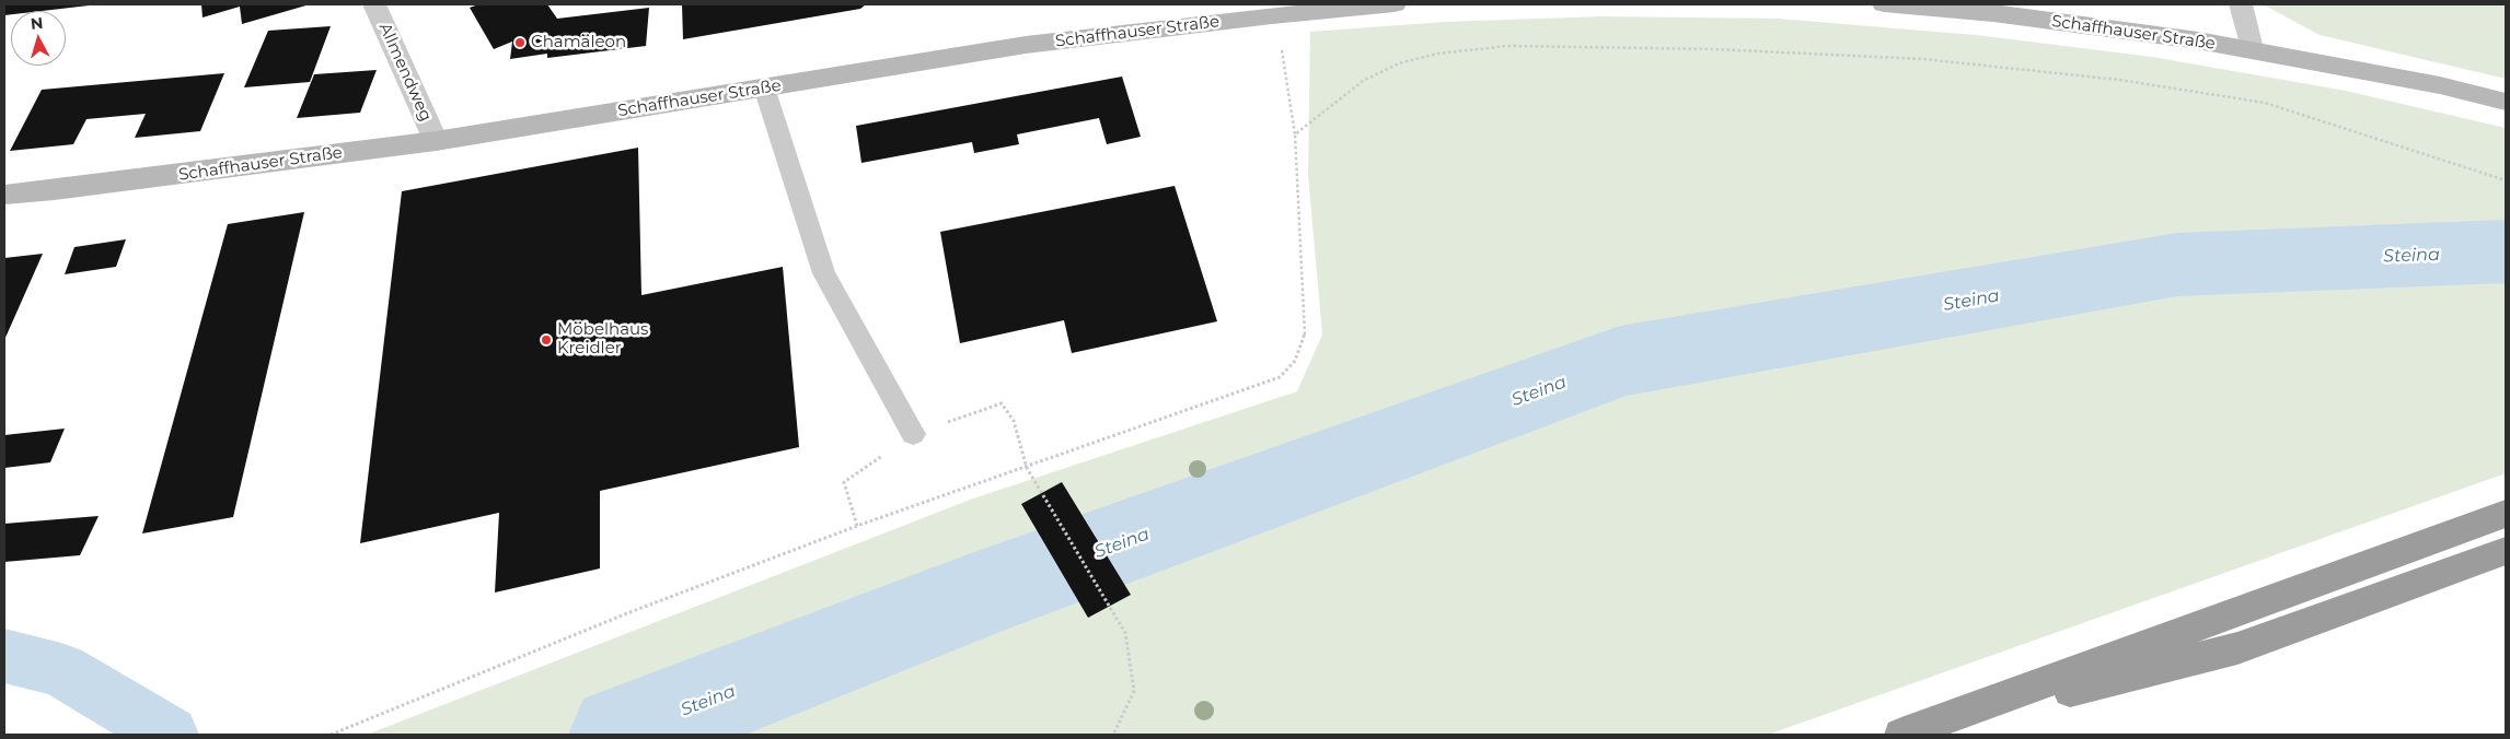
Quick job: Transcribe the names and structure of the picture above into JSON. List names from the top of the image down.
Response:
{
  "streets": {
    "main road": ["Schaffhauser Straße"],
    "street": ["Allmendweg"]
  },
  "crossings": [
    ["Schaffhauser Straße", "Allmendweg"]
  ],
  "water": ["Steina"],
  "places": ["Chamäleon", "Möbelhaus Kreidler"],
  "north": "top"
}
